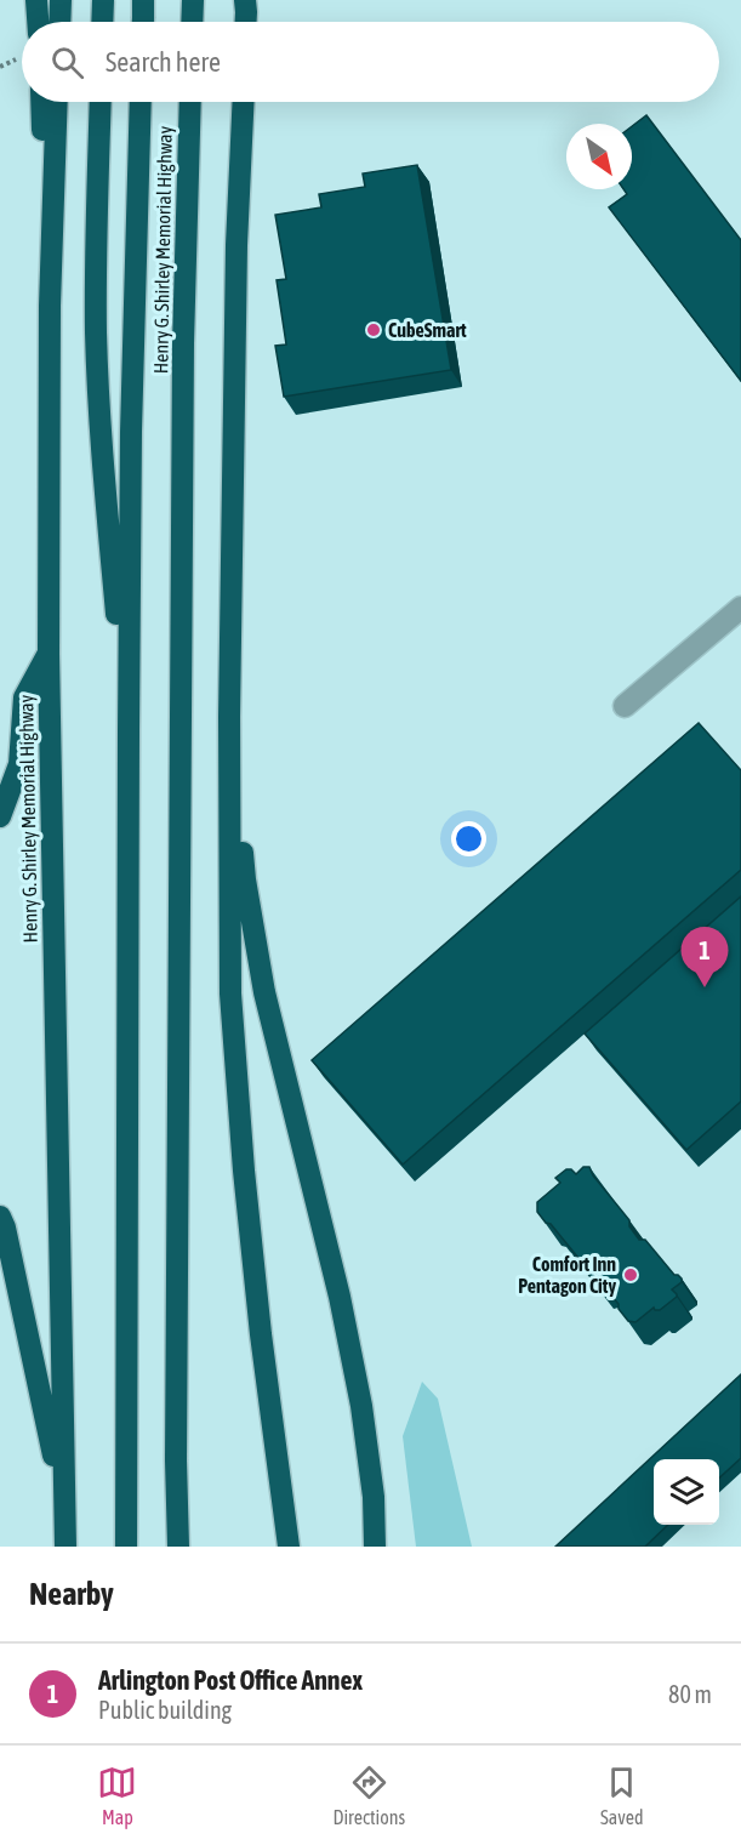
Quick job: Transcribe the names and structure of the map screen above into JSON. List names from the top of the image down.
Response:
{
  "streets": {
    "highway": ["Henry G. Shirley Memorial Highway"]
  },
  "places": ["CubeSmart", "Comfort Inn Pentagon City"],
  "north": "bottom right",
  "page": {
    "search": "Search here",
    "pins": "1",
    "heading": "Nearby",
    "list": [
      {
        "mark": "1",
        "name": "Arlington Post Office Annex",
        "note": "Public building",
        "value": "80 m"
      }
    ],
    "nav": ["Map", "Directions", "Saved"]
  }
}
